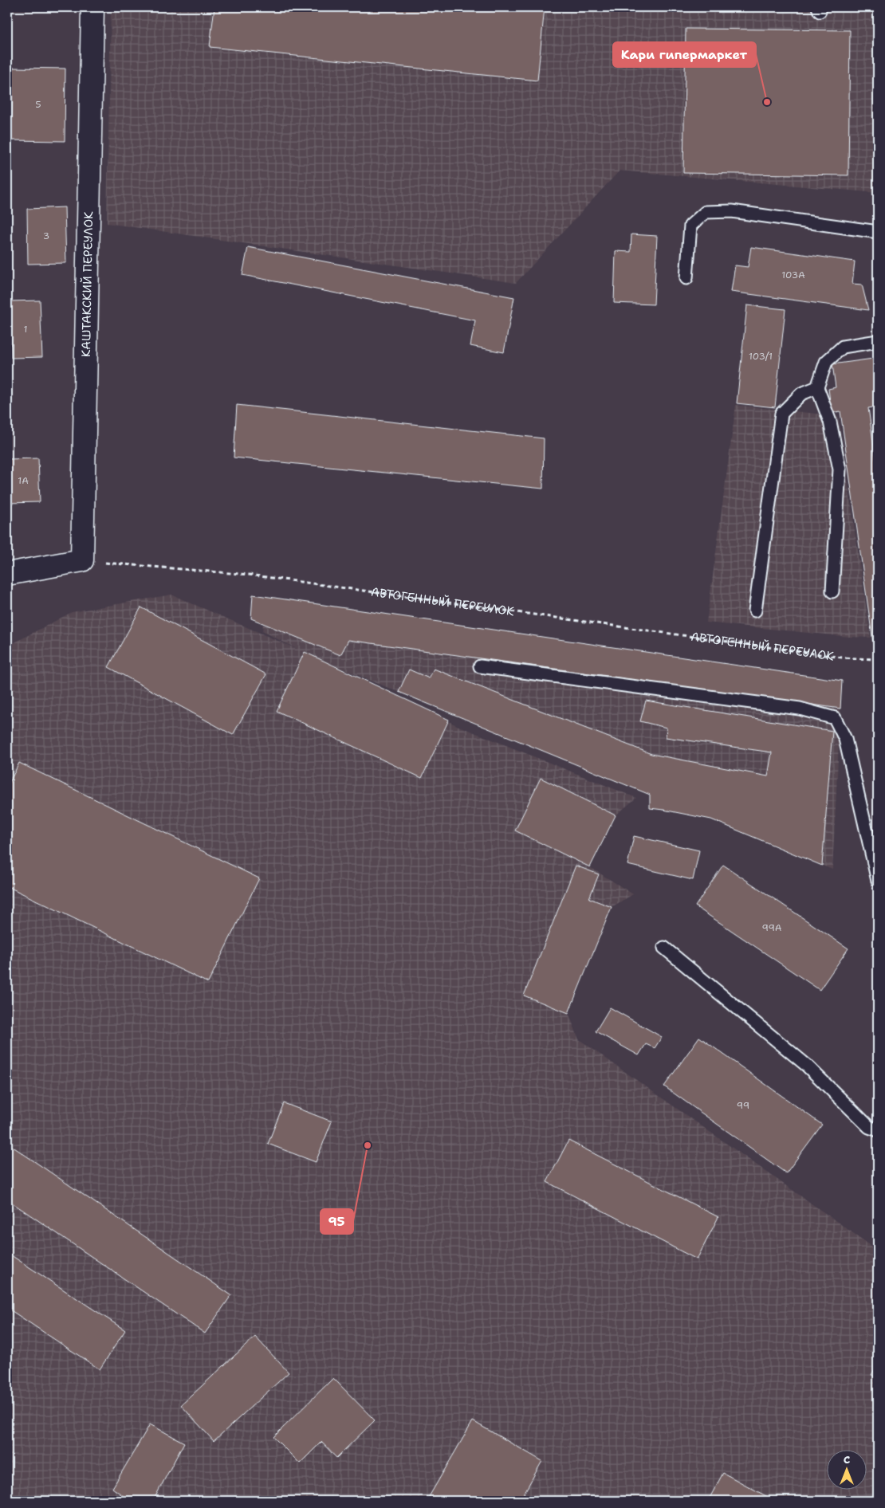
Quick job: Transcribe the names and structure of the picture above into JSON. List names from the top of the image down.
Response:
{
  "streets": {
    "street": ["КАШТАКСКИЙ ПЕРЕУЛОК"],
    "path": ["АВТОГЕННЫЙ ПЕРЕУЛОК"]
  },
  "crossings": [
    ["КАШТАКСКИЙ ПЕРЕУЛОК", "АВТОГЕННЫЙ ПЕРЕУЛОК"]
  ],
  "places": ["Кари гипермаркет", "95"],
  "house_numbers": [
    "5",
    "3",
    "103А",
    "1",
    "103/1",
    "1А",
    "99А",
    "99"
  ],
  "north": "top"
}
